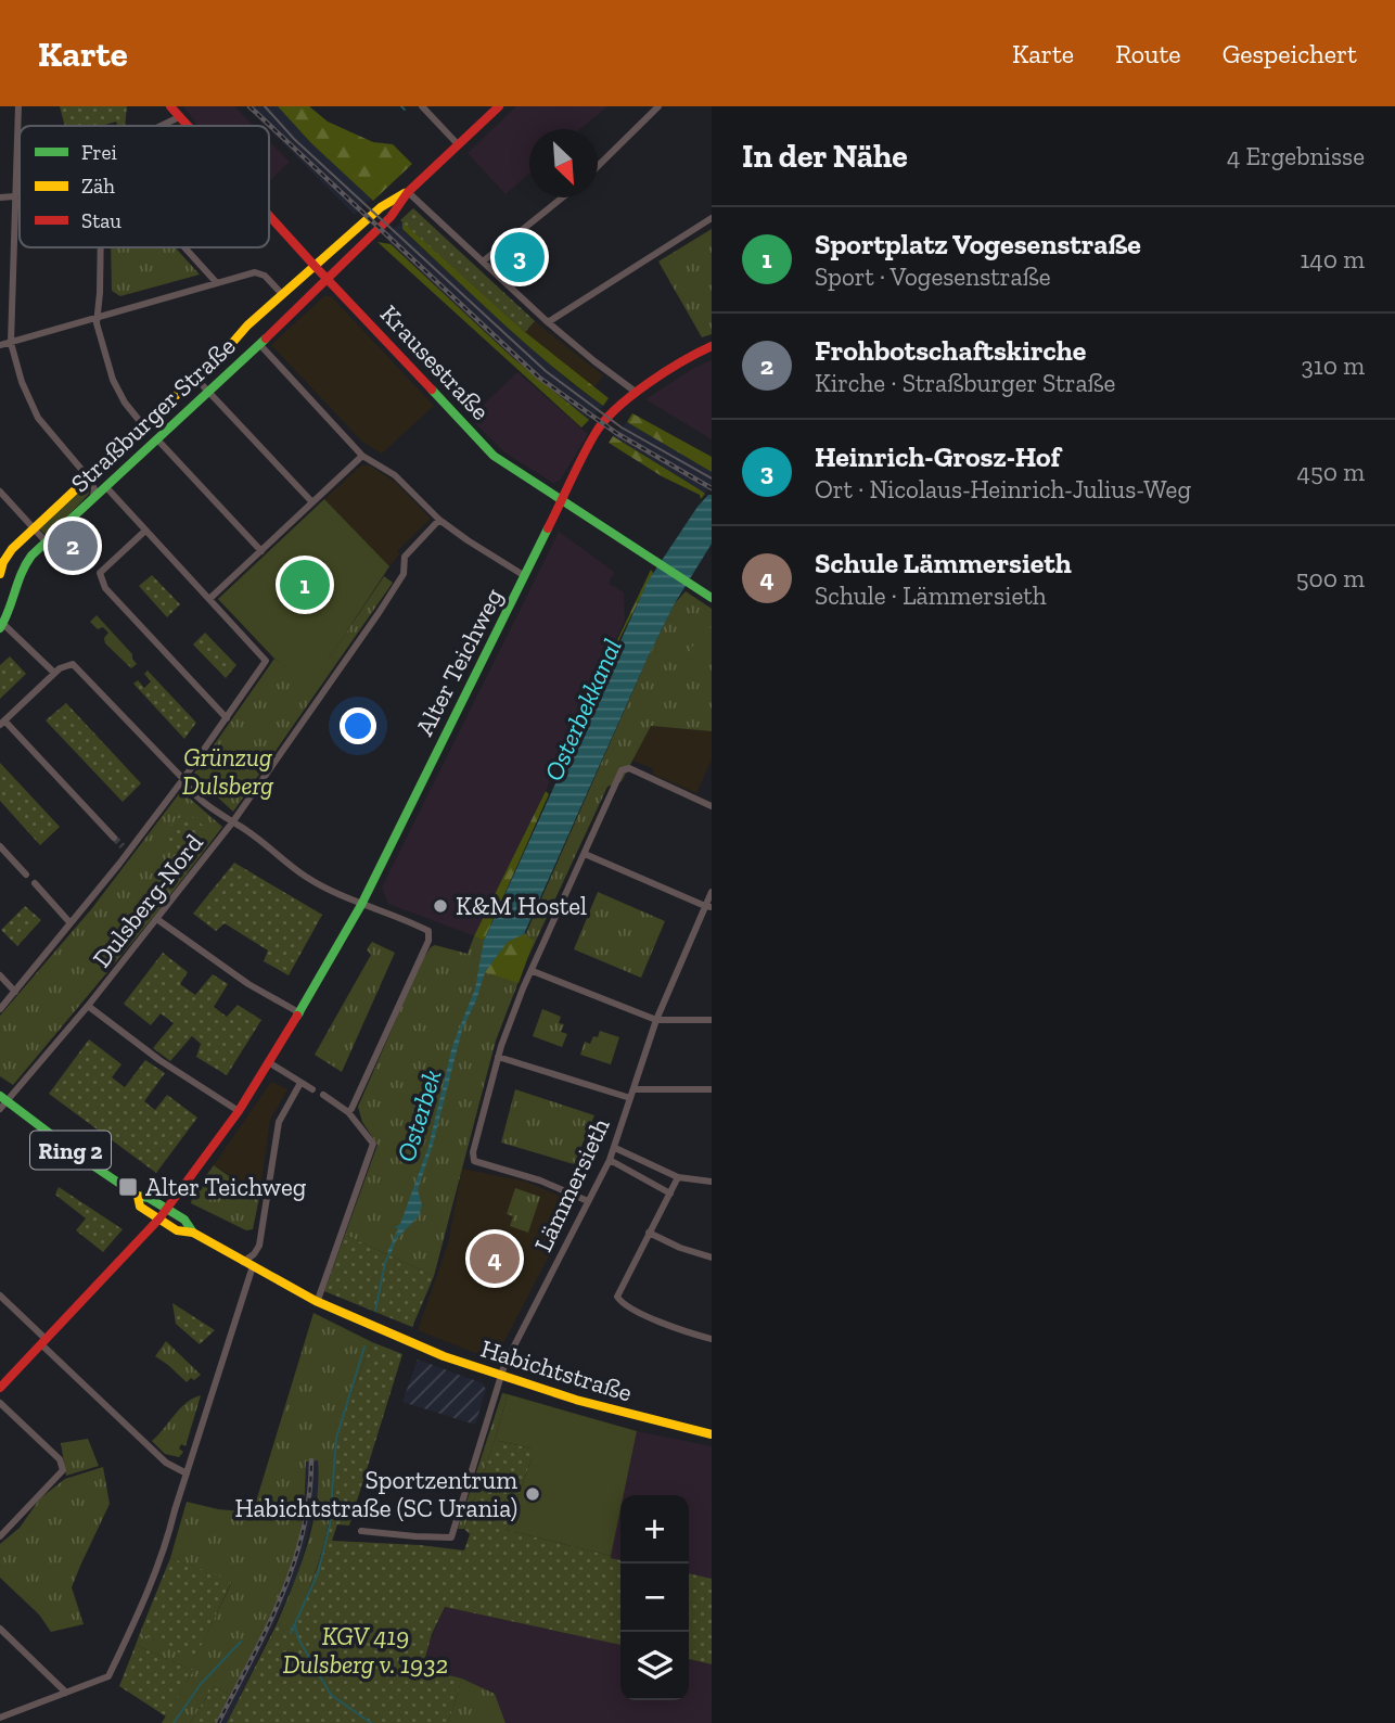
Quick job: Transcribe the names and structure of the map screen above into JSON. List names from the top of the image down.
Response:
{
  "streets": {
    "main road": [
      "Krausestraße",
      "Straßburger Straße",
      "Alter Teichweg",
      "Ring 2",
      "Habichtstraße"
    ],
    "street": ["Dulsberg-Nord", "Lämmersieth"]
  },
  "crossings": [
    ["Krausestraße", "Straßburger Straße"],
    ["Krausestraße", "Alter Teichweg"],
    ["Alter Teichweg", "Ring 2"],
    ["Dulsberg-Nord", "Ring 2"],
    ["Ring 2", "Habichtstraße"],
    ["Lämmersieth", "Habichtstraße"]
  ],
  "water": ["Osterbekkanal", "Osterbek"],
  "parks": ["Grünzug Dulsberg", "KGV 419 Dulsberg v. 1932"],
  "places": {
    "other": ["K&M Hostel", "Sportzentrum Habichtstraße (SC Urania)"],
    "transit": ["Alter Teichweg"]
  },
  "legend": ["Frei", "Zäh", "Stau"],
  "north": "bottom right",
  "page": {
    "header": "Karte",
    "nav": ["Karte", "Route", "Gespeichert"],
    "heading": ["In der Nähe", "4 Ergebnisse"],
    "list": [
      {
        "mark": "1",
        "name": "Sportplatz Vogesenstraße",
        "note": "Sport · Vogesenstraße",
        "value": "140 m"
      },
      {
        "mark": "2",
        "name": "Frohbotschaftskirche",
        "note": "Kirche · Straßburger Straße",
        "value": "310 m"
      },
      {
        "mark": "3",
        "name": "Heinrich-Grosz-Hof",
        "note": "Ort · Nicolaus-Heinrich-Julius-Weg",
        "value": "450 m"
      },
      {
        "mark": "4",
        "name": "Schule Lämmersieth",
        "note": "Schule · Lämmersieth",
        "value": "500 m"
      }
    ],
    "pins": [
      "3",
      "2",
      "1",
      "4"
    ],
    "map_buttons": ["+", "−"]
  }
}
